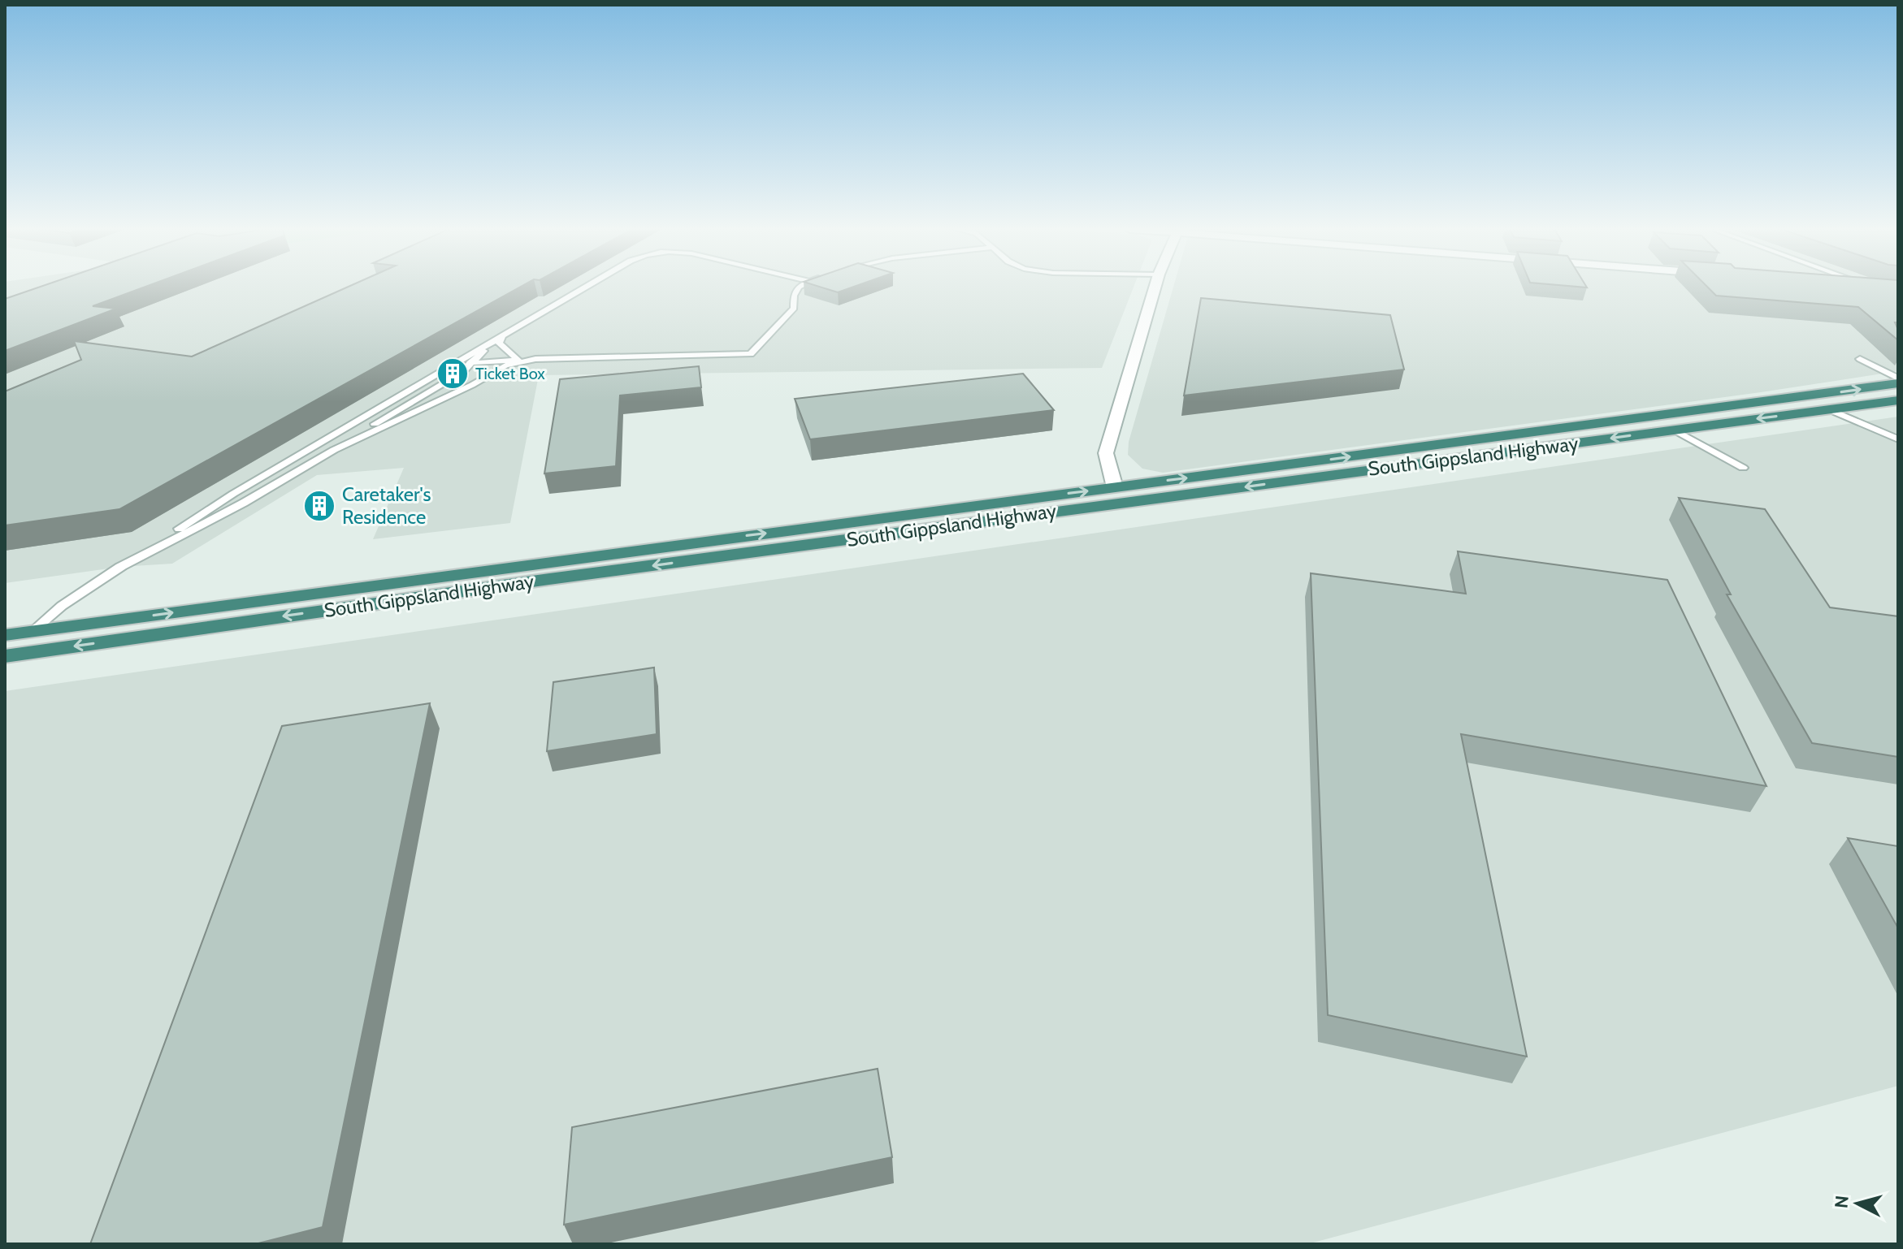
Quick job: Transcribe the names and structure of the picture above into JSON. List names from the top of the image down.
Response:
{
  "streets": {
    "highway": ["South Gippsland Highway"]
  },
  "places": {
    "building": ["Ticket Box", "Caretaker's Residence"]
  },
  "north": "left"
}
